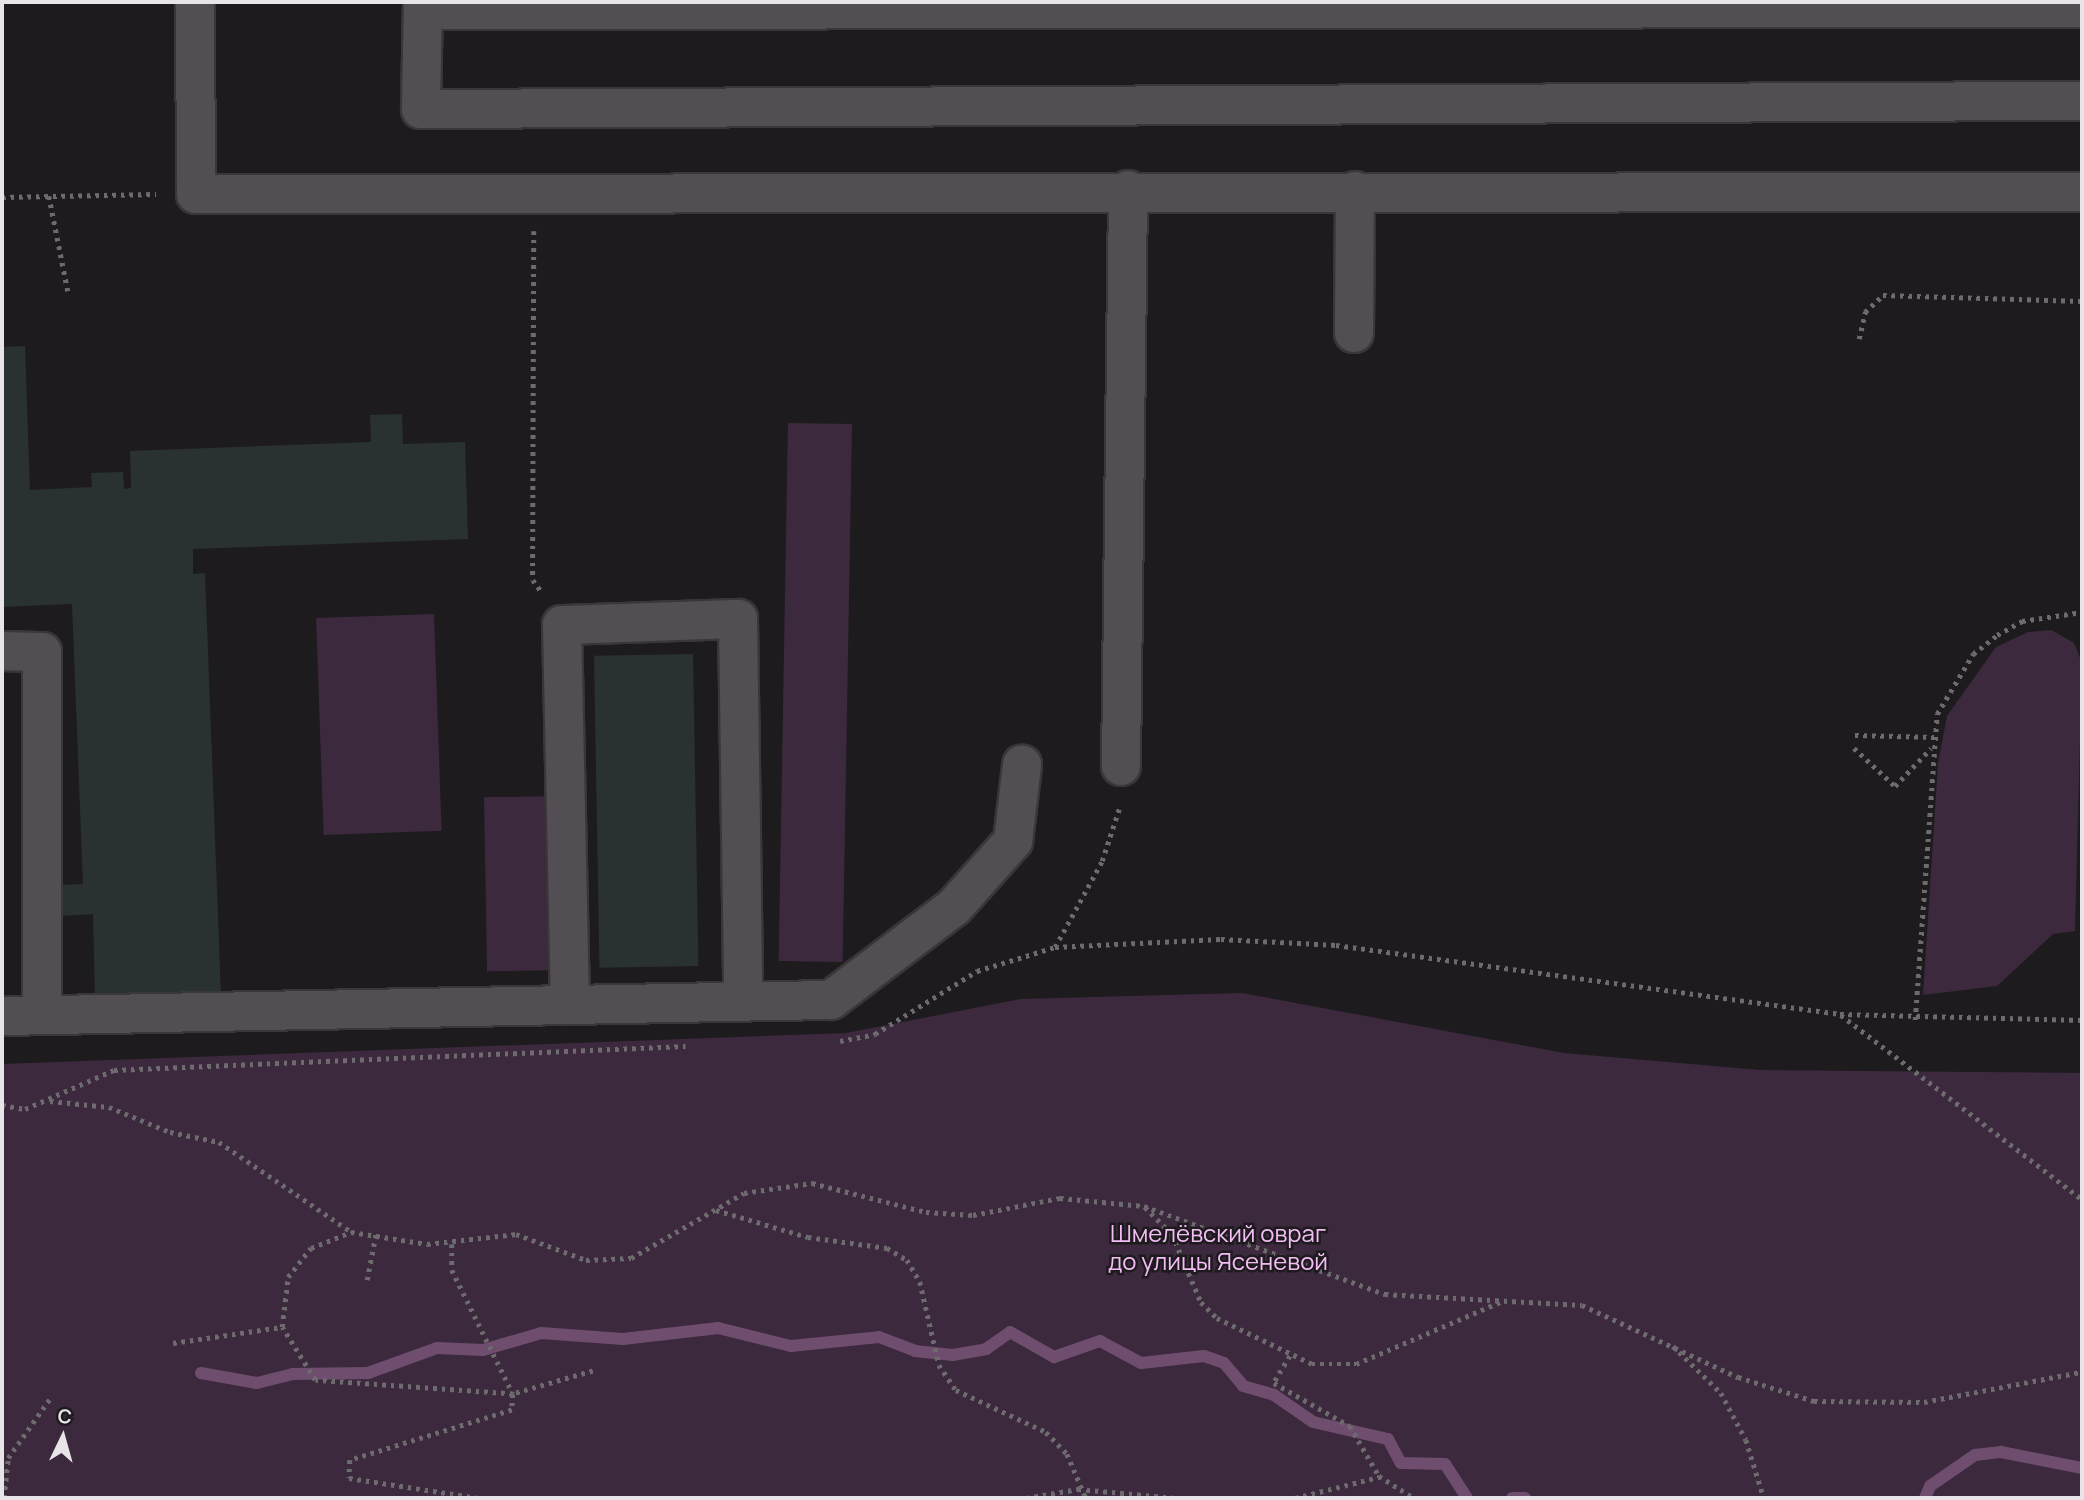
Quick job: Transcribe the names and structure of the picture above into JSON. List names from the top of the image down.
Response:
{
  "parks": ["Шмелёвский овраг до улицы Ясеневой"],
  "north": "top"
}
